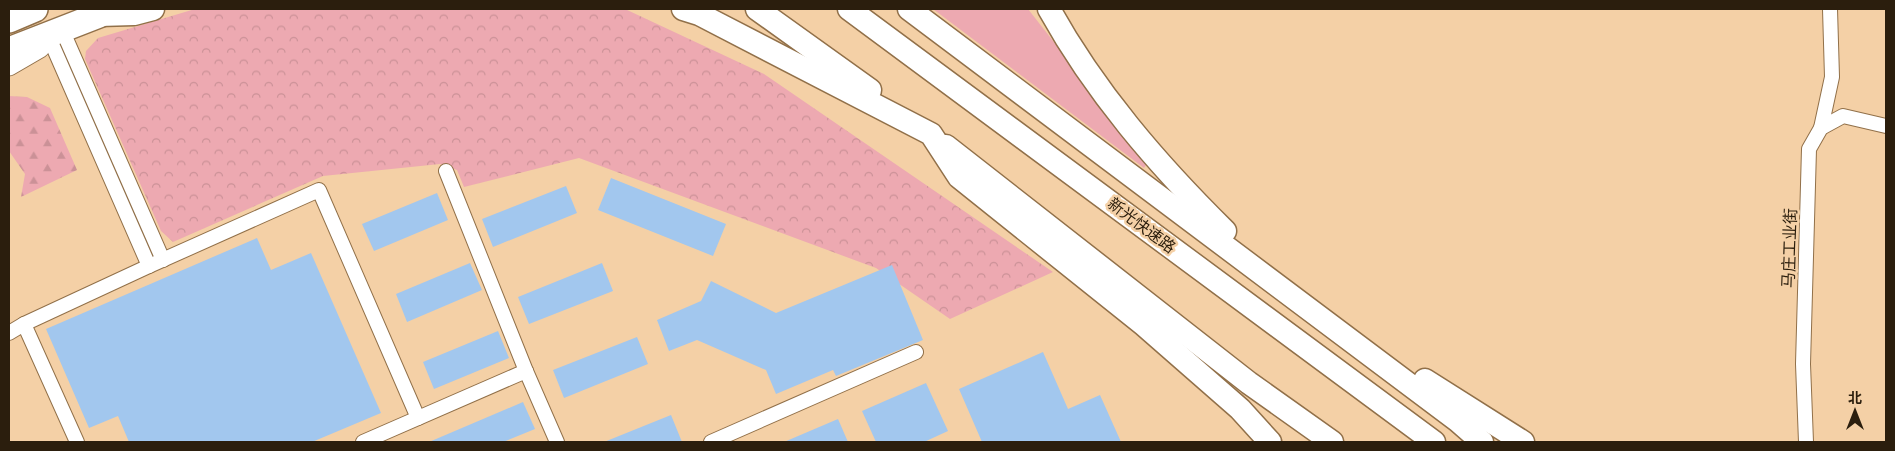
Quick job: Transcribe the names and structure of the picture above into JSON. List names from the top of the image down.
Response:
{
  "streets": {
    "highway": ["新光快速路"],
    "street": ["马庄工业街"]
  },
  "north": "top"
}
